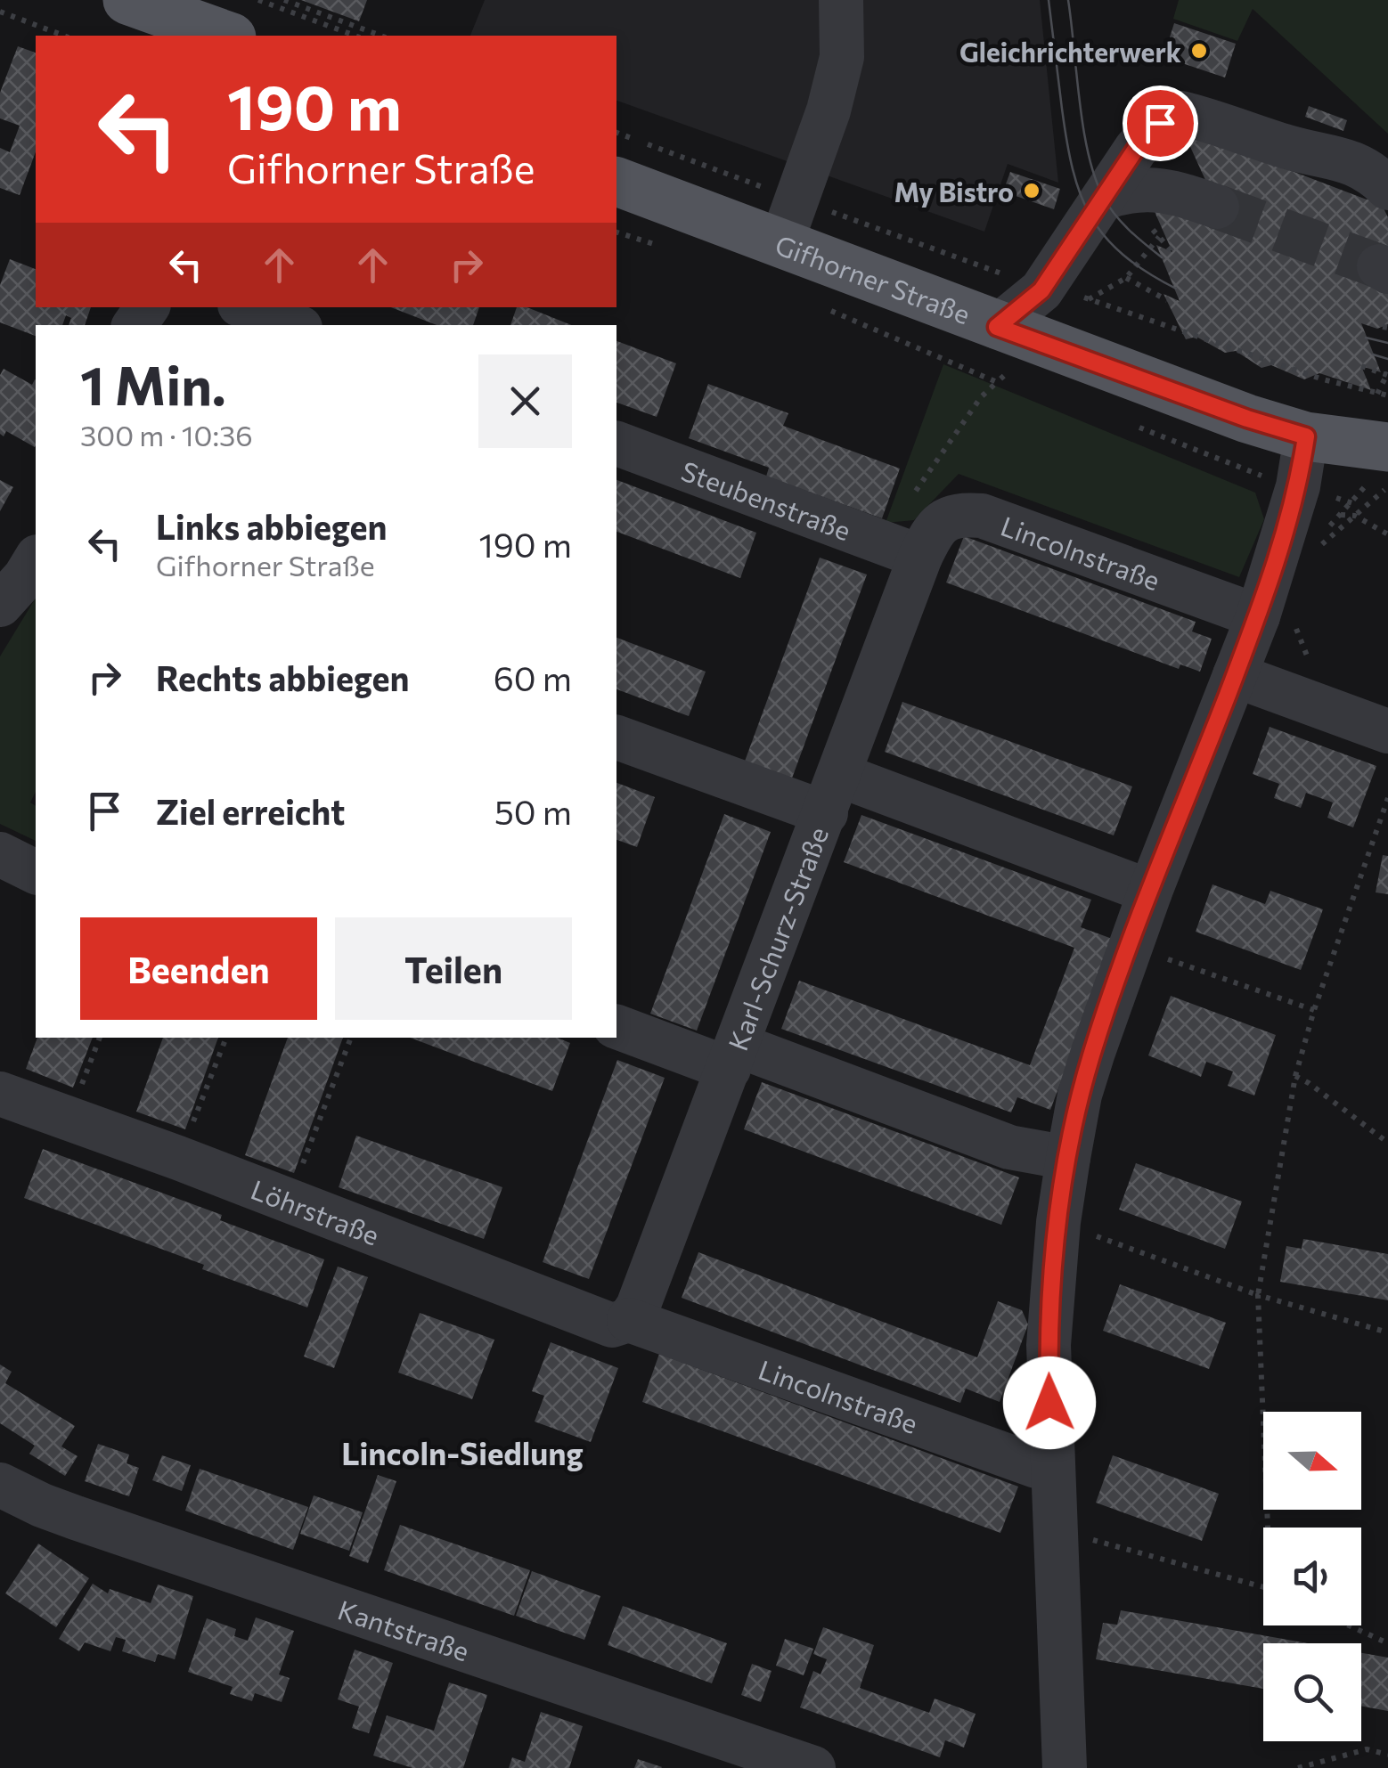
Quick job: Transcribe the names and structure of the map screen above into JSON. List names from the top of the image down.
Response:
{
  "streets": {
    "main road": ["Gifhorner Straße"],
    "street": [
      "Steubenstraße",
      "Lincolnstraße",
      "Karl-Schurz-Straße",
      "Löhrstraße",
      "Kantstraße"
    ]
  },
  "crossings": [
    ["Steubenstraße", "Lincolnstraße"],
    ["Steubenstraße", "Karl-Schurz-Straße"],
    ["Lincolnstraße", "Karl-Schurz-Straße"],
    ["Lincolnstraße", "Löhrstraße"],
    ["Karl-Schurz-Straße", "Löhrstraße"]
  ],
  "districts": ["Lincoln-Siedlung"],
  "places": ["Gleichrichterwerk", "My Bistro"],
  "north": "right",
  "page": {
    "turn": ["190 m", "Gifhorner Straße"],
    "heading": ["1 Min.", "300 m · 10:36"],
    "list": [
      {
        "name": "Links abbiegen",
        "note": "Gifhorner Straße",
        "value": "190 m"
      },
      {
        "name": "Rechts abbiegen",
        "value": "60 m"
      },
      {
        "name": "Ziel erreicht",
        "value": "50 m"
      }
    ],
    "buttons": ["Beenden", "Teilen"]
  }
}
